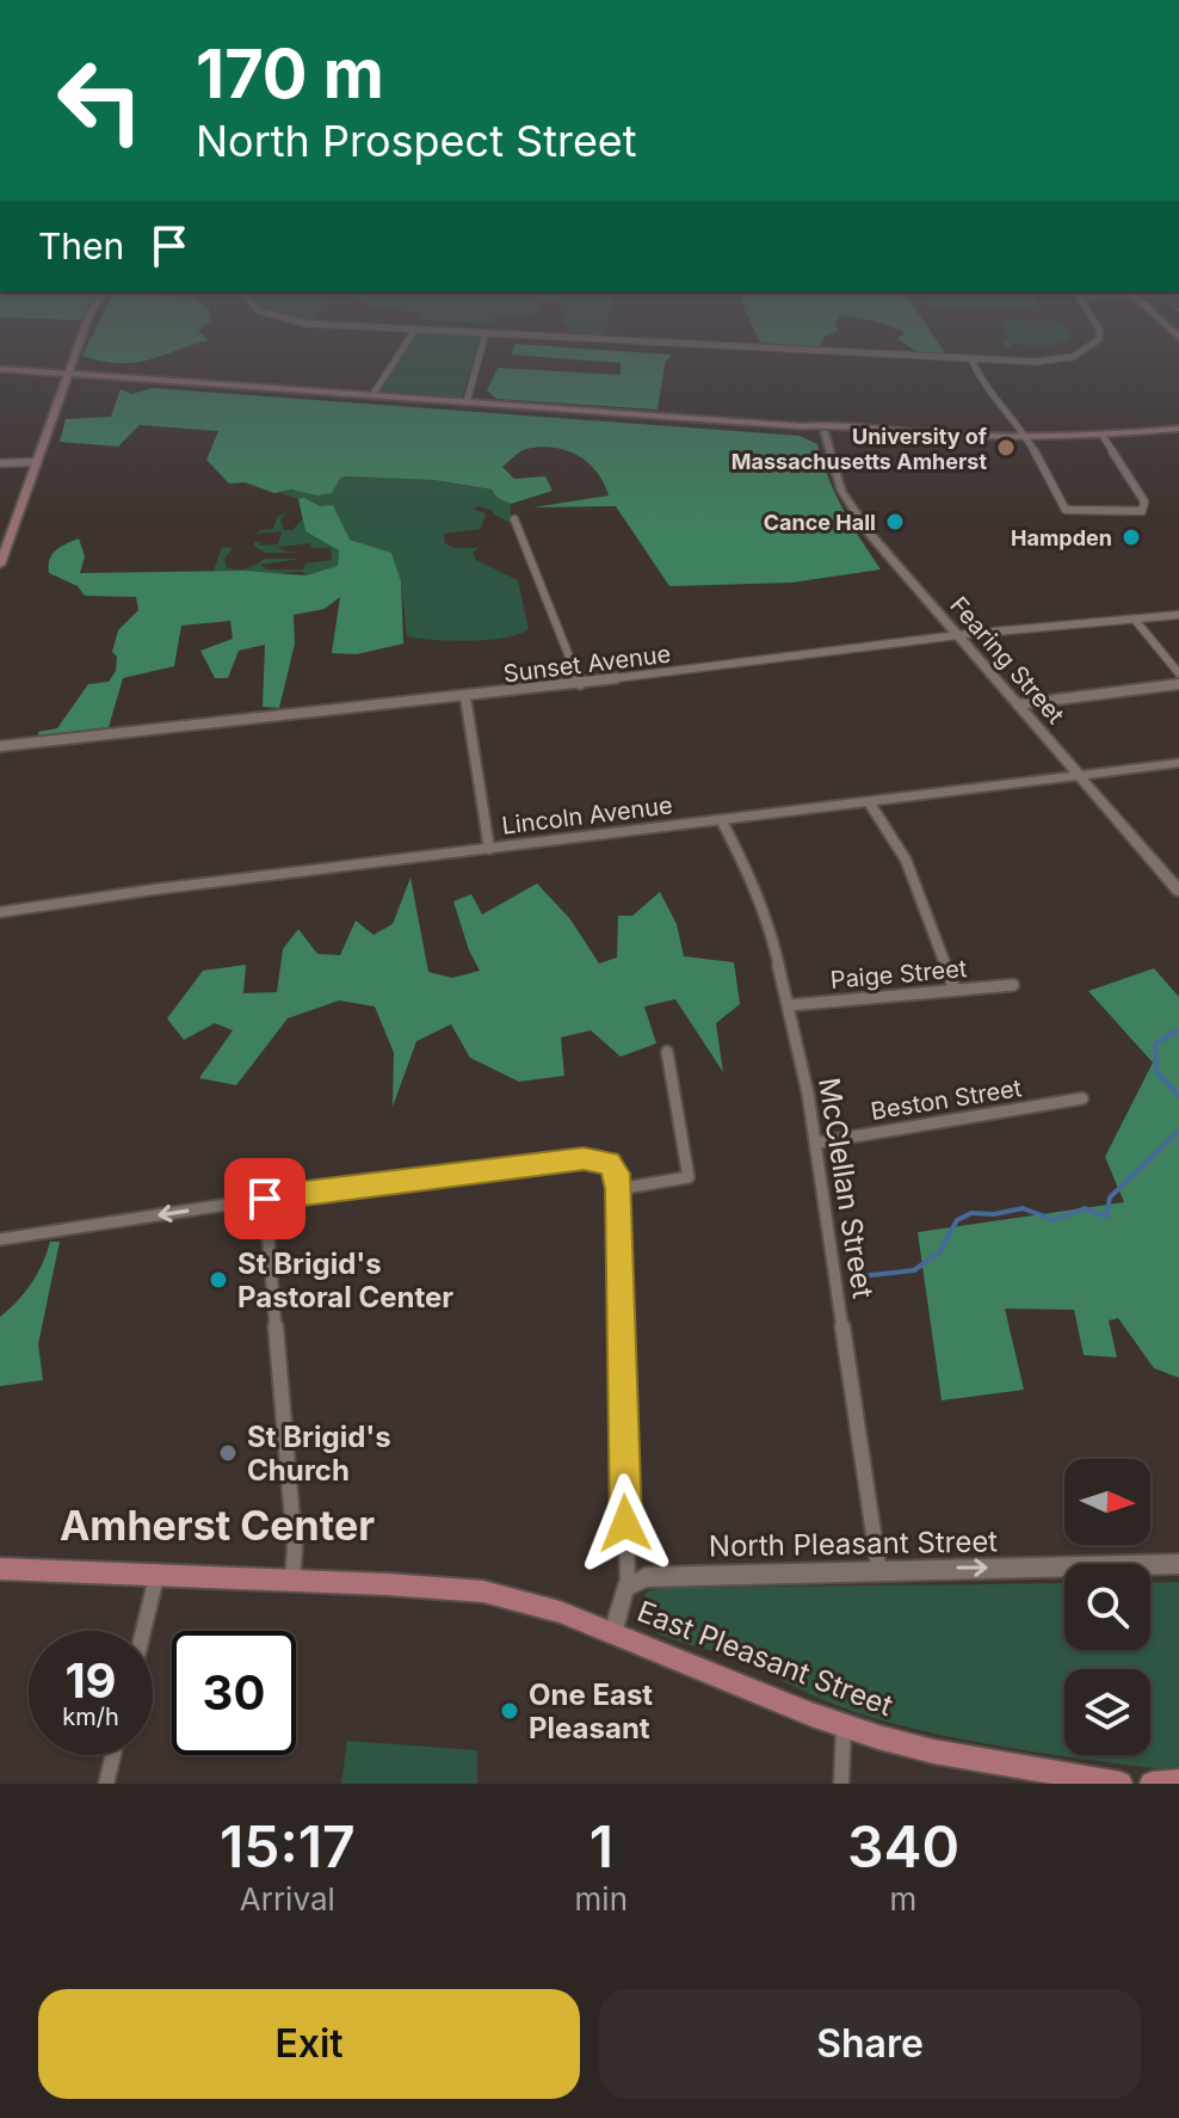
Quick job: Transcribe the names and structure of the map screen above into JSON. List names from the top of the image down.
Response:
{
  "streets": {
    "main road": ["East Pleasant Street"],
    "street": [
      "Fearing Street",
      "Sunset Avenue",
      "Lincoln Avenue",
      "Paige Street",
      "Beston Street",
      "McClellan Street",
      "North Pleasant Street"
    ]
  },
  "crossings": [
    ["Fearing Street", "Sunset Avenue"],
    ["Fearing Street", "Lincoln Avenue"],
    ["Lincoln Avenue", "McClellan Street"],
    ["Paige Street", "McClellan Street"],
    ["Beston Street", "McClellan Street"],
    ["McClellan Street", "North Pleasant Street"]
  ],
  "one_way": ["North Pleasant Street"],
  "districts": ["Amherst Center"],
  "places": [
    "University of Massachusetts Amherst",
    "Cance Hall",
    "Hampden",
    "St Brigid's Pastoral Center",
    "St Brigid's Church",
    "One East Pleasant"
  ],
  "north": "right",
  "page": {
    "turn": ["170 m", "North Prospect Street"],
    "then": "Then",
    "speed": "19 km/h",
    "limit": "30",
    "eta": [
      "15:17",
      "Arrival",
      "1",
      "min",
      "340",
      "m"
    ],
    "buttons": ["Exit", "Share"]
  }
}
